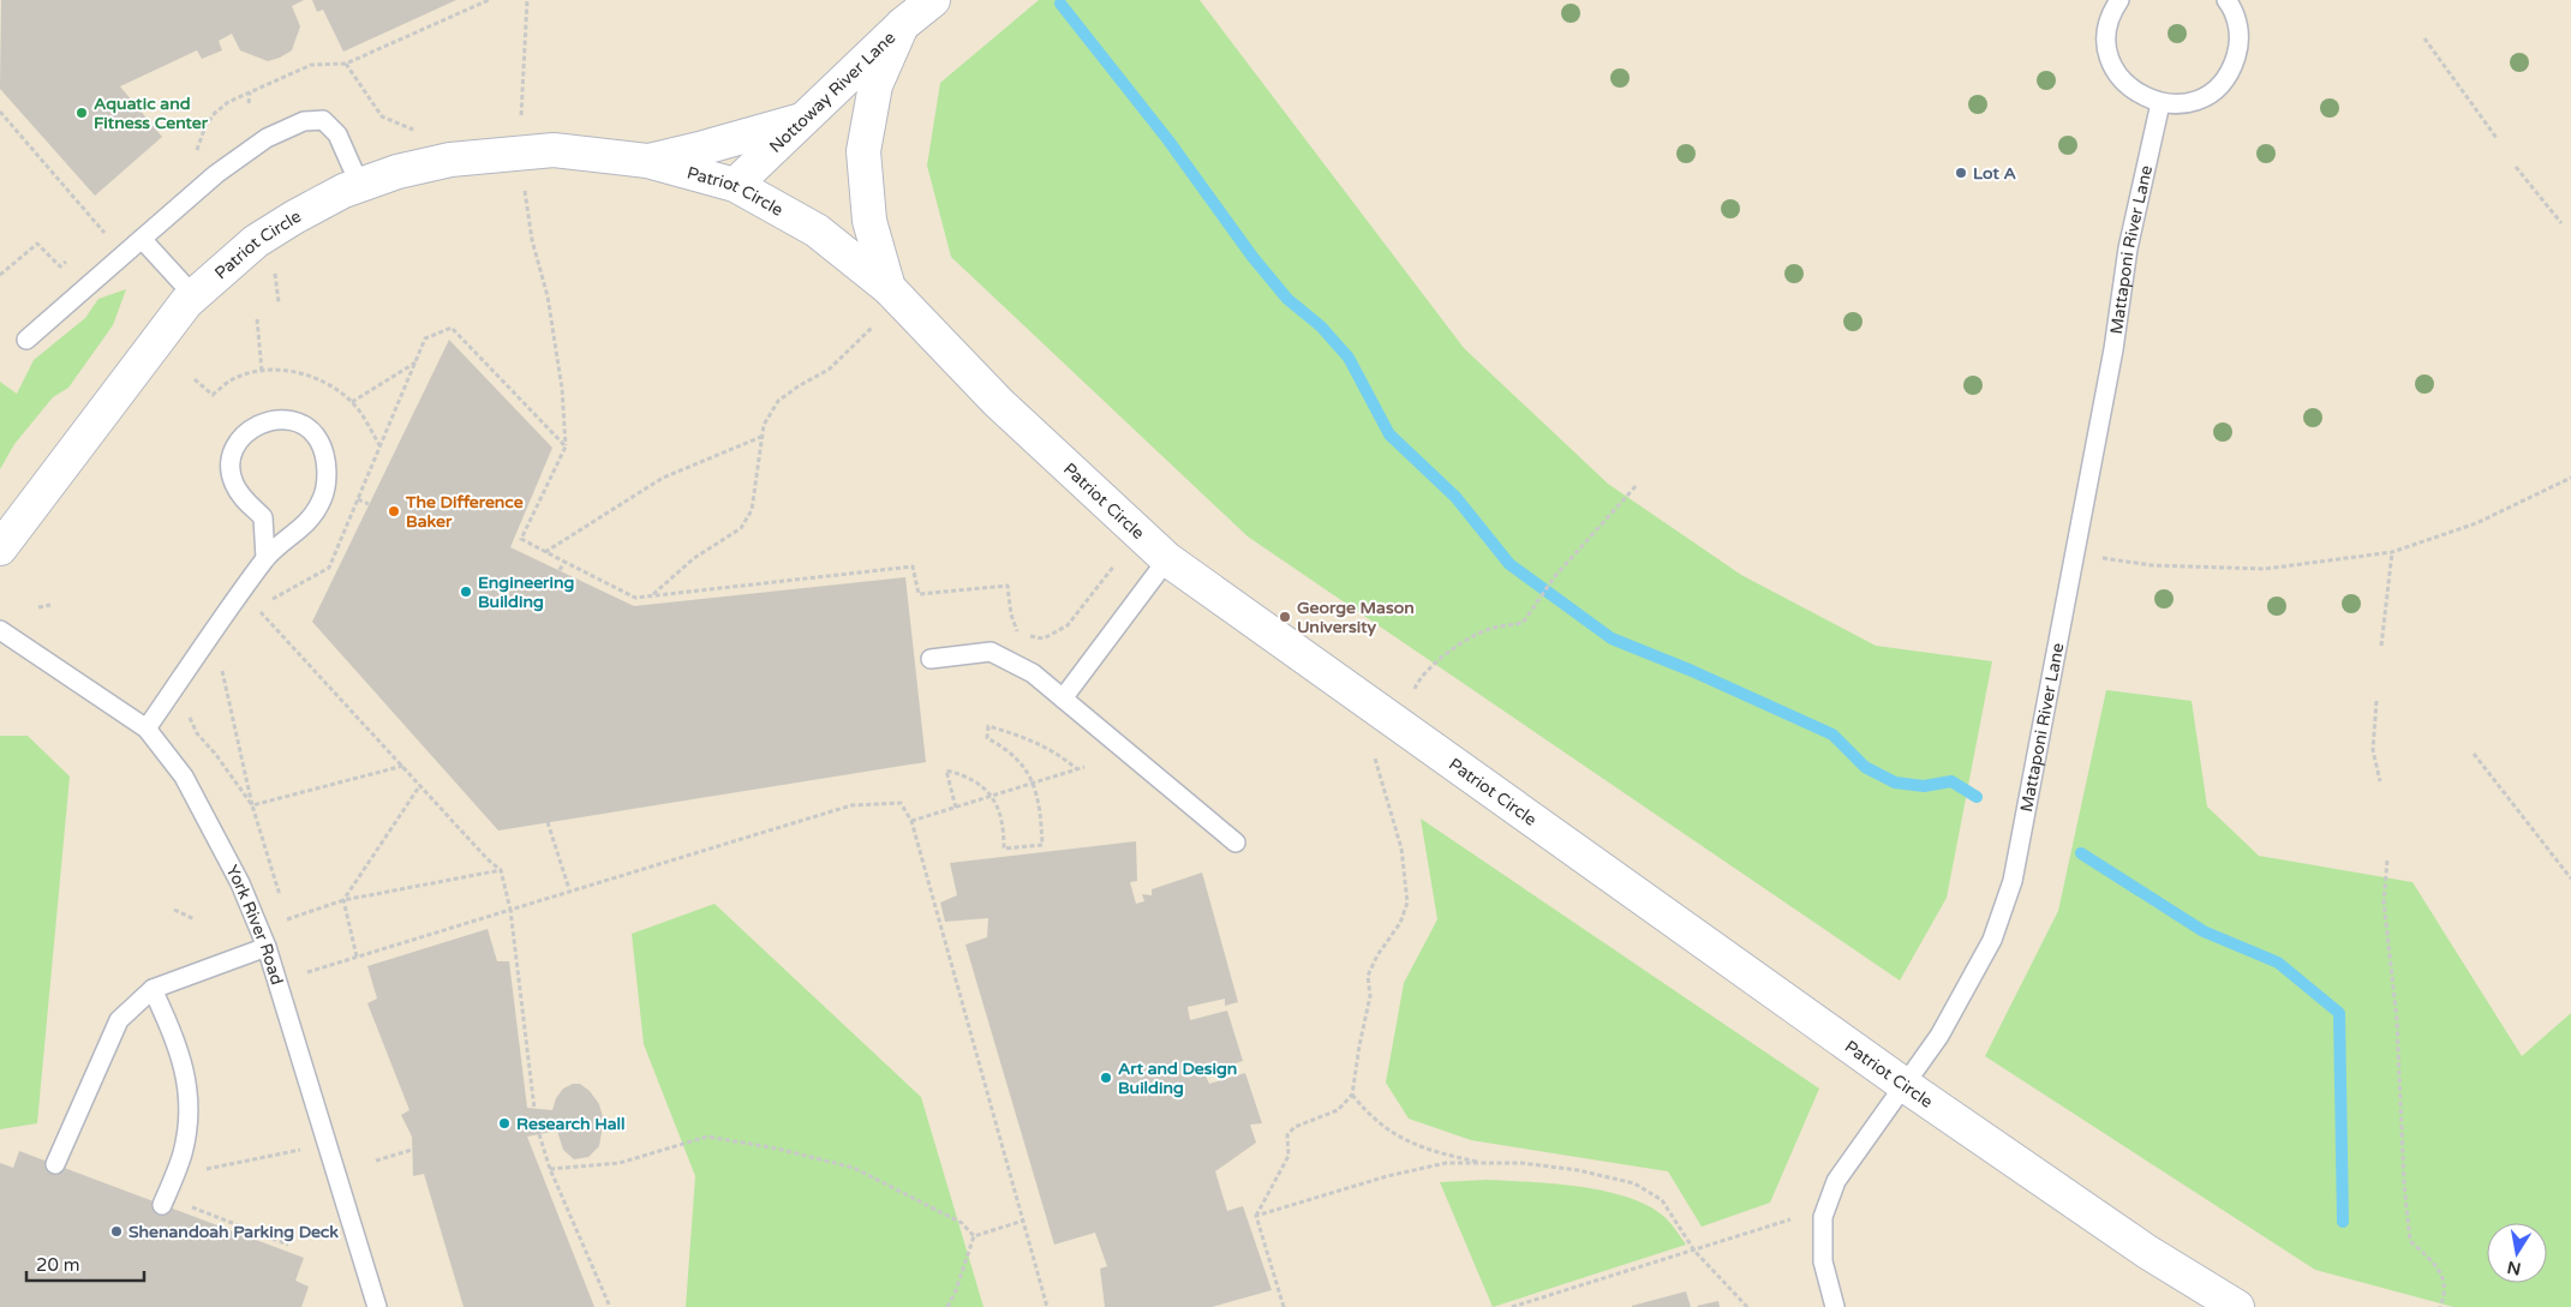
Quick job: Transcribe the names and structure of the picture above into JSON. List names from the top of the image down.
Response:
{
  "streets": {
    "street": ["Nottoway River Lane", "Patriot Circle"],
    "lane": ["Mattaponi River Lane", "York River Road"]
  },
  "crossings": [
    ["Nottoway River Lane", "Patriot Circle"],
    ["Patriot Circle", "Mattaponi River Lane"]
  ],
  "places": [
    "Aquatic and Fitness Center",
    "Lot A",
    "The Difference Baker",
    "Engineering Building",
    "George Mason University",
    "Art and Design Building",
    "Research Hall",
    "Shenandoah Parking Deck"
  ],
  "scale_bar": "20 m",
  "north": "bottom"
}
